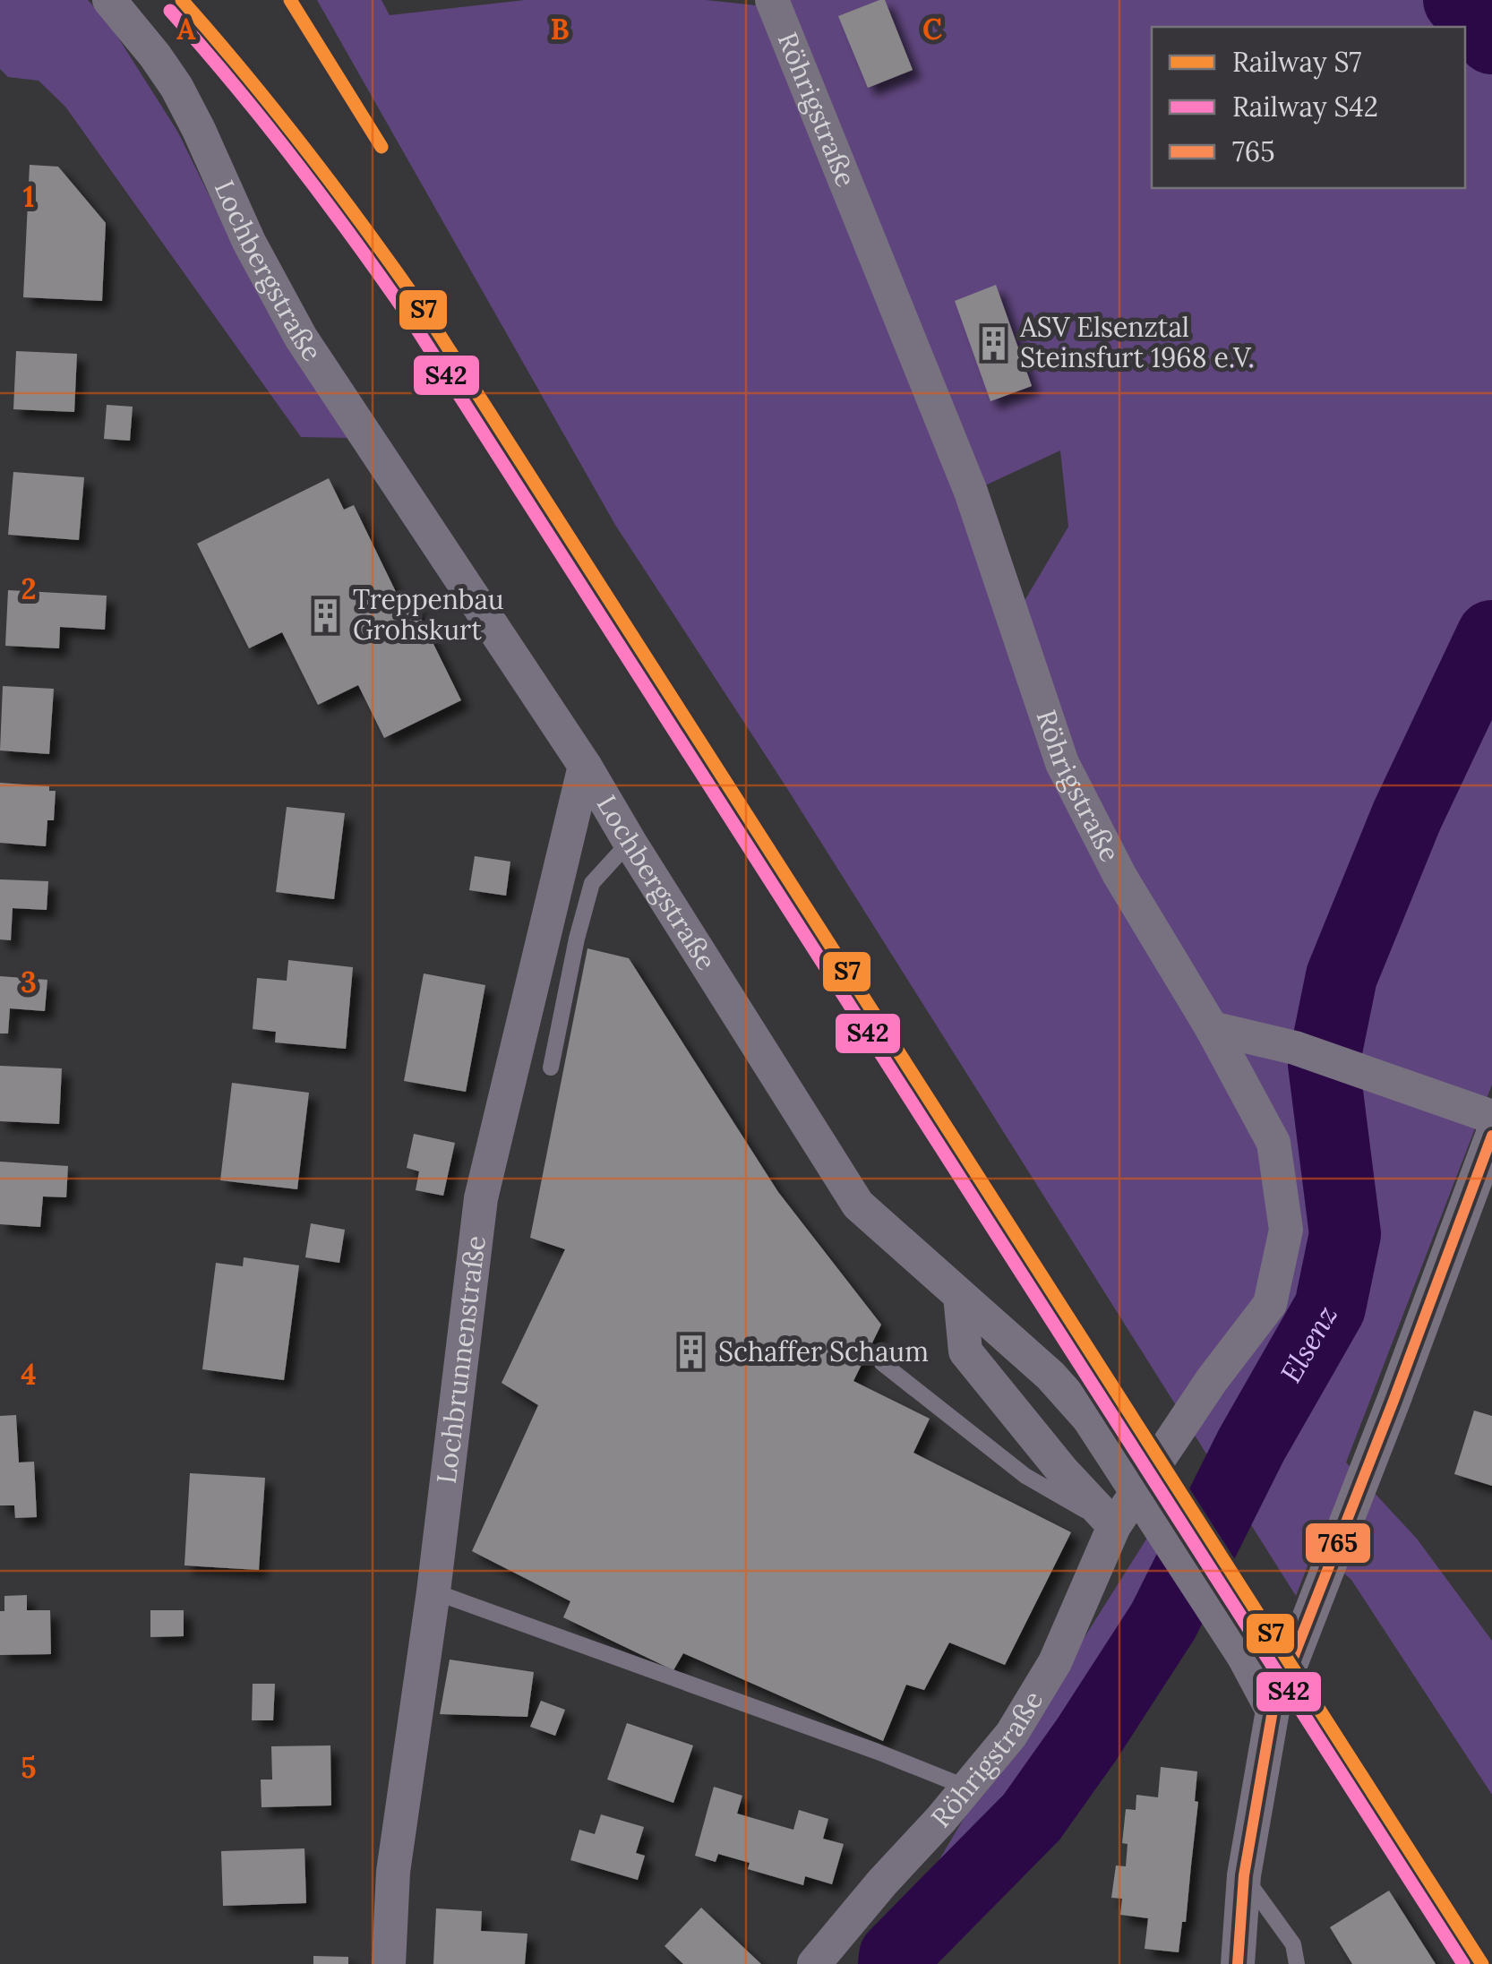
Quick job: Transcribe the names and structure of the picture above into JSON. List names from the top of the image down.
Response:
{
  "streets": {
    "street": ["Röhrigstraße", "Lochbergstraße", "Lochbrunnenstraße"]
  },
  "crossings": [
    ["Lochbergstraße", "Lochbrunnenstraße"]
  ],
  "water": ["Elsenz"],
  "places": {
    "building": ["ASV Elsenztal Steinsfurt 1968 e.V.", "Treppenbau Grohskurt", "Schaffer Schaum"]
  },
  "lines": ["rail line S7", "rail line S42", "transit line 765"],
  "legend": ["Railway S7", "Railway S42", "765"],
  "grid": {
    "columns": ["A", "B", "C"],
    "rows": [
      "1",
      "2",
      "3",
      "4",
      "5"
    ]
  }
}
